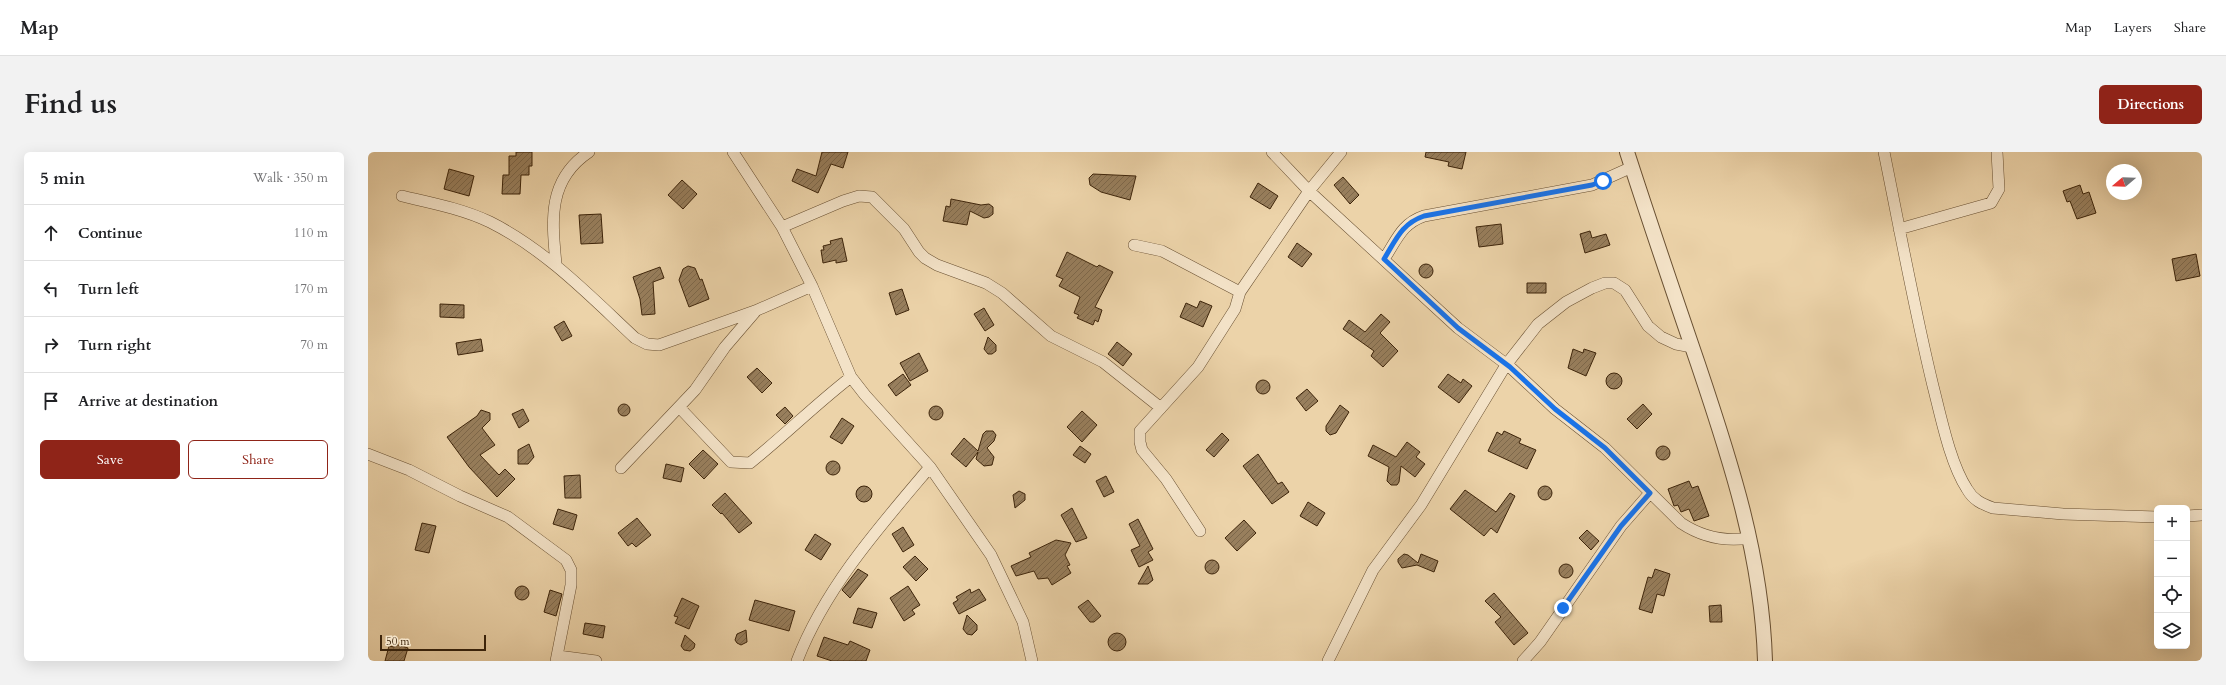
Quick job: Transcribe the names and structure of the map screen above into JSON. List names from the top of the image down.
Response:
{
  "scale_bar": "50 m",
  "north": "left",
  "page": {
    "header": "Map",
    "nav": ["Map", "Layers", "Share"],
    "title": "Find us",
    "buttons": [
      "Directions",
      ["Save", "Share"]
    ],
    "heading": ["5 min", "Walk · 350 m"],
    "list": [
      ["Continue", "110 m"],
      ["Turn left", "170 m"],
      ["Turn right", "70 m"],
      "Arrive at destination"
    ],
    "map_buttons": ["+", "−"],
    "scale": "50 m"
  }
}
